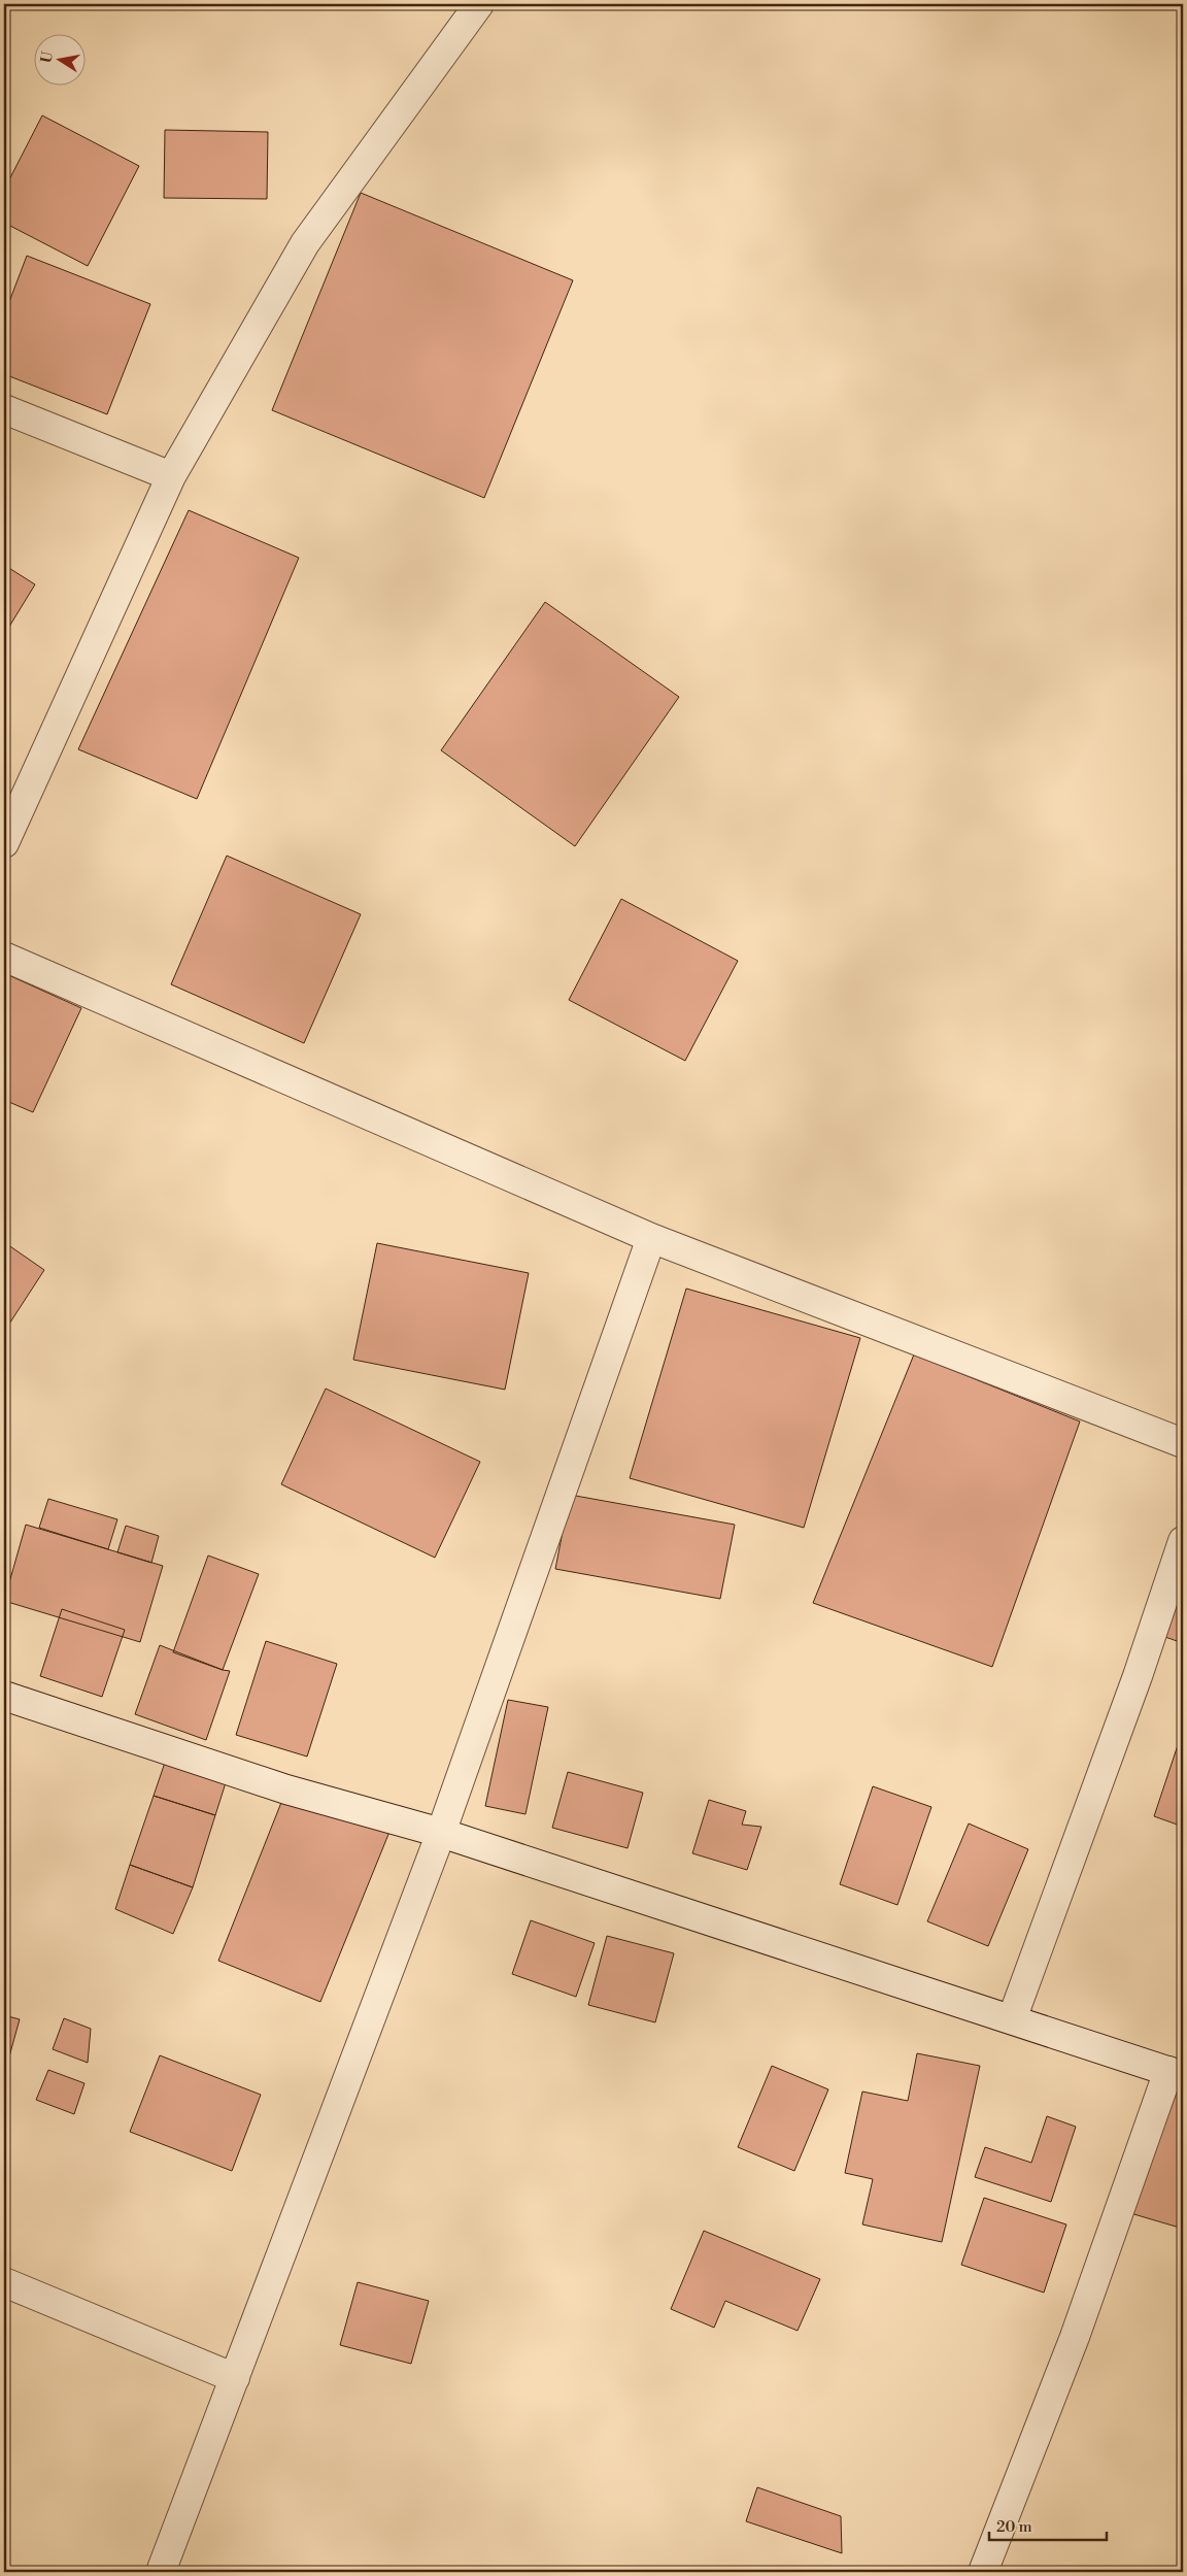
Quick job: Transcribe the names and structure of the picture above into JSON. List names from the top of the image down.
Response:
{
  "scale_bar": "20 m",
  "north": "left"
}
